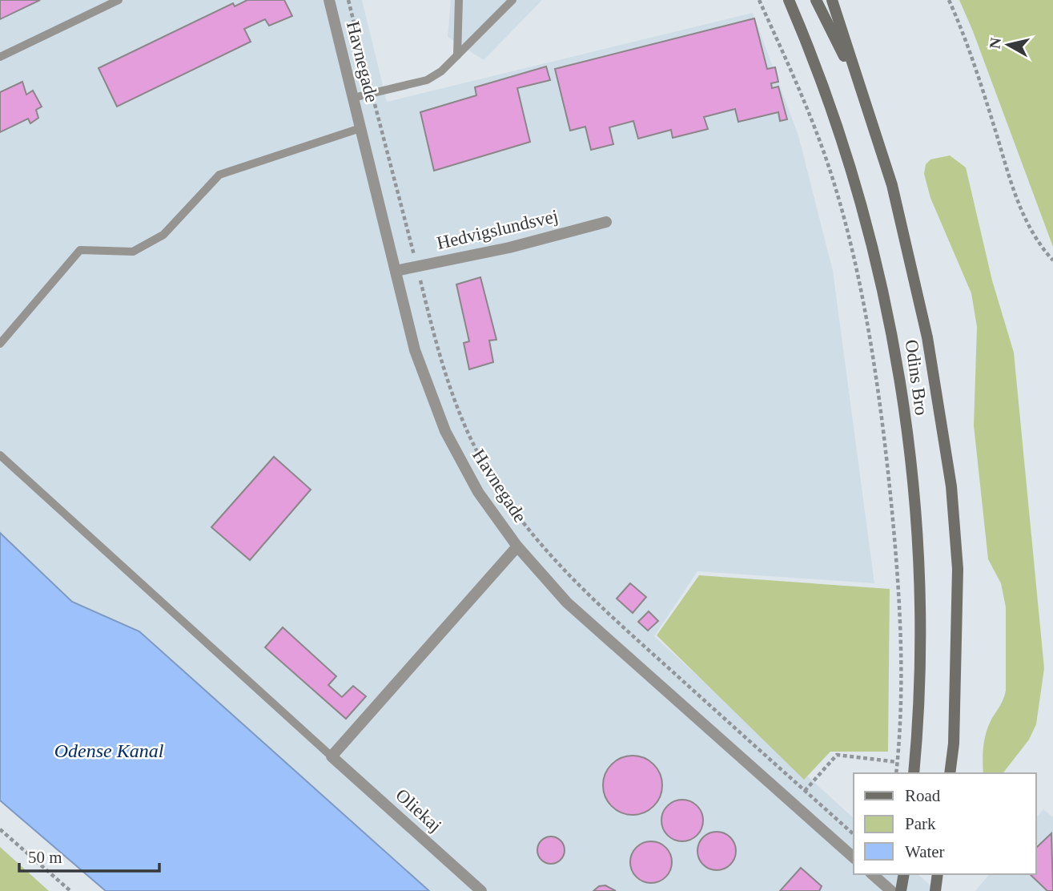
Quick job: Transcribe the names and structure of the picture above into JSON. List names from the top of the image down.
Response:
{
  "streets": {
    "main road": ["Odins Bro"],
    "street": ["Havnegade", "Hedvigslundsvej", "Oliekaj"]
  },
  "crossings": [
    ["Havnegade", "Hedvigslundsvej"]
  ],
  "water": ["Odense Kanal"],
  "legend": ["Road", "Park", "Water"],
  "scale_bar": "50 m",
  "north": "left"
}
